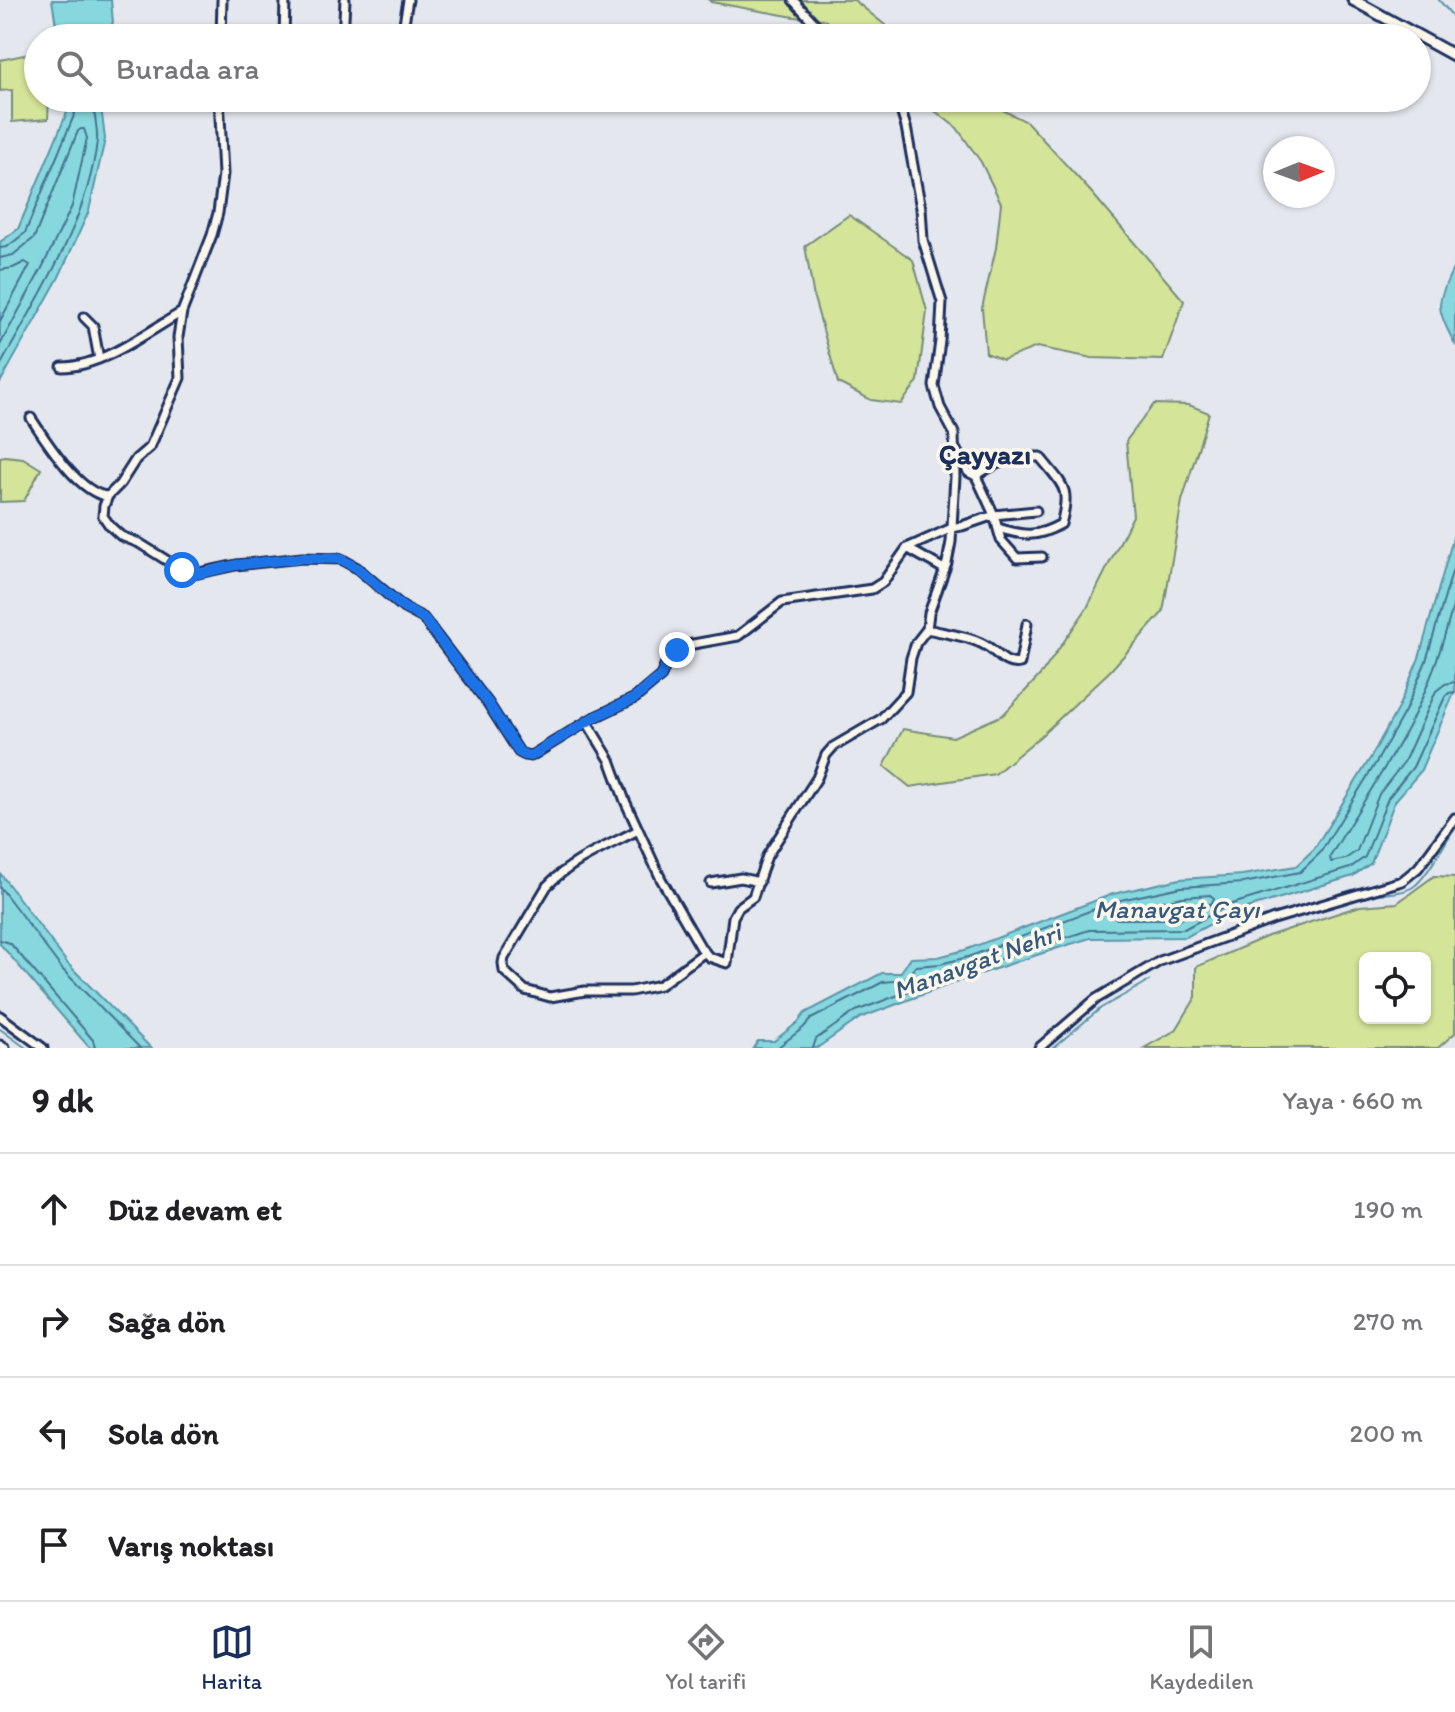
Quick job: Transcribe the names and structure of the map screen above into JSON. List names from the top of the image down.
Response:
{
  "districts": ["Çayyazı"],
  "water": ["Manavgat Çayı", "Manavgat Nehri"],
  "north": "right",
  "page": {
    "search": "Burada ara",
    "heading": ["9 dk", "Yaya · 660 m"],
    "list": [
      ["Düz devam et", "190 m"],
      ["Sağa dön", "270 m"],
      ["Sola dön", "200 m"],
      "Varış noktası"
    ],
    "nav": ["Harita", "Yol tarifi", "Kaydedilen"]
  }
}
